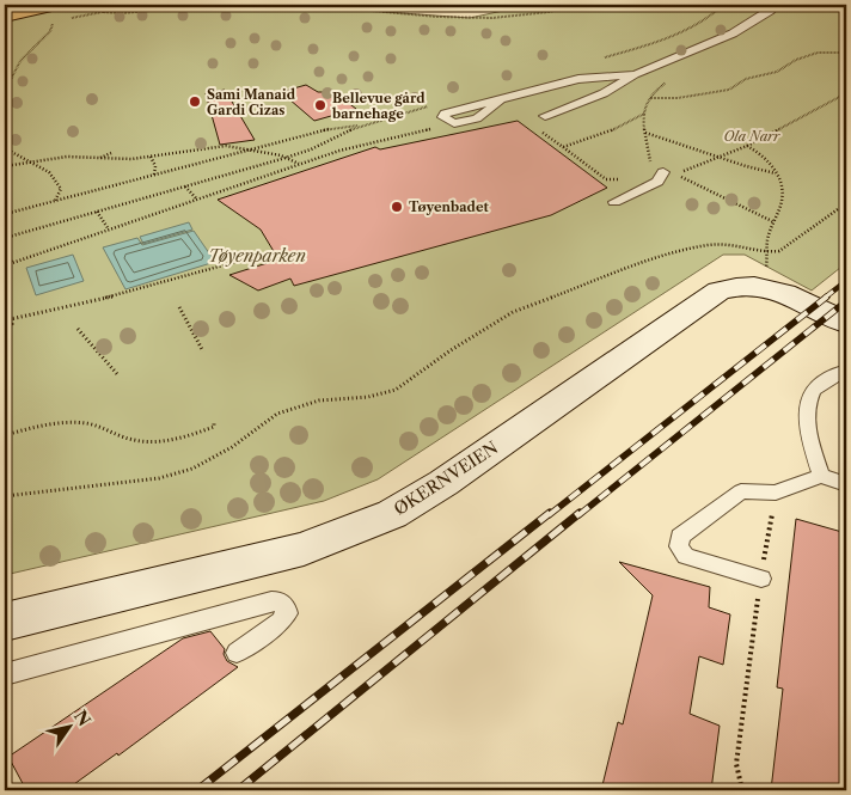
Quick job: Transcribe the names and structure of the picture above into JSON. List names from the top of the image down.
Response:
{
  "streets": {
    "main road": ["ØKERNVEIEN"]
  },
  "parks": ["Ola Narr", "Tøyenparken"],
  "places": ["Sami Manaid Gardi Cizas", "Bellevue gård barnehage", "Tøyenbadet"],
  "north": "top right"
}
